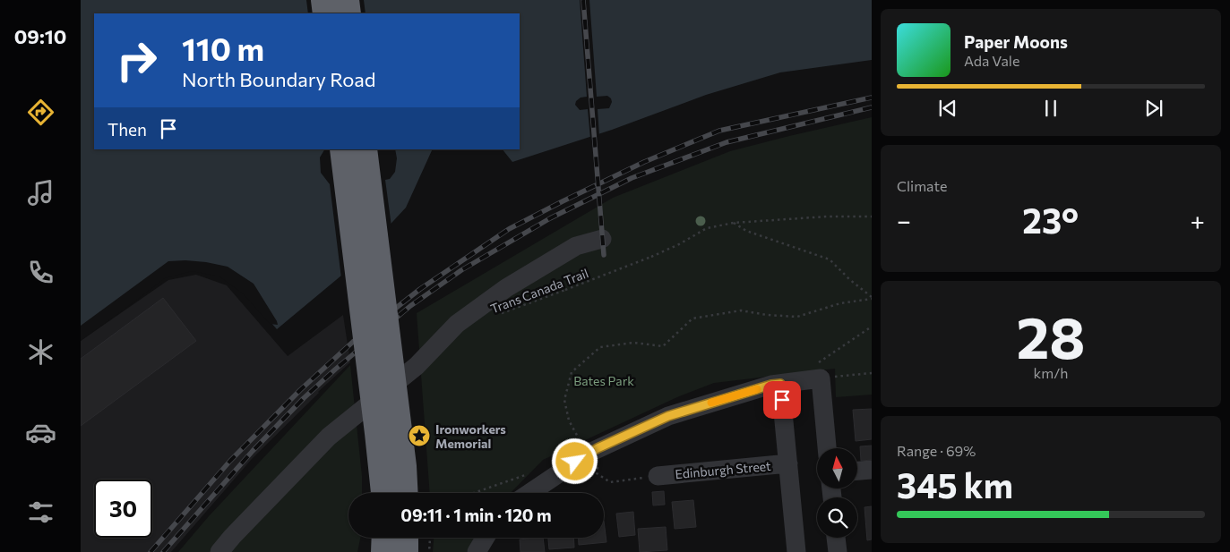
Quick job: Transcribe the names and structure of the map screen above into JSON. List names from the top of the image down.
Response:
{
  "streets": {
    "street": ["Edinburgh Street"],
    "path": ["Trans Canada Trail"]
  },
  "parks": ["Bates Park"],
  "places": {
    "place": ["Ironworkers Memorial"]
  },
  "north": "top",
  "page": {
    "tabs": "09:10",
    "turn": ["110 m", "North Boundary Road"],
    "song": ["Paper Moons", "Ada Vale"],
    "then": "Then",
    "tile": [
      "Climate",
      ["28", "km/h"],
      ["Range · 69%", "345 km"]
    ],
    "heat": ["−", "23°", "+"],
    "limit": "30",
    "trip": "09:11 · 1 min · 120 m"
  }
}
